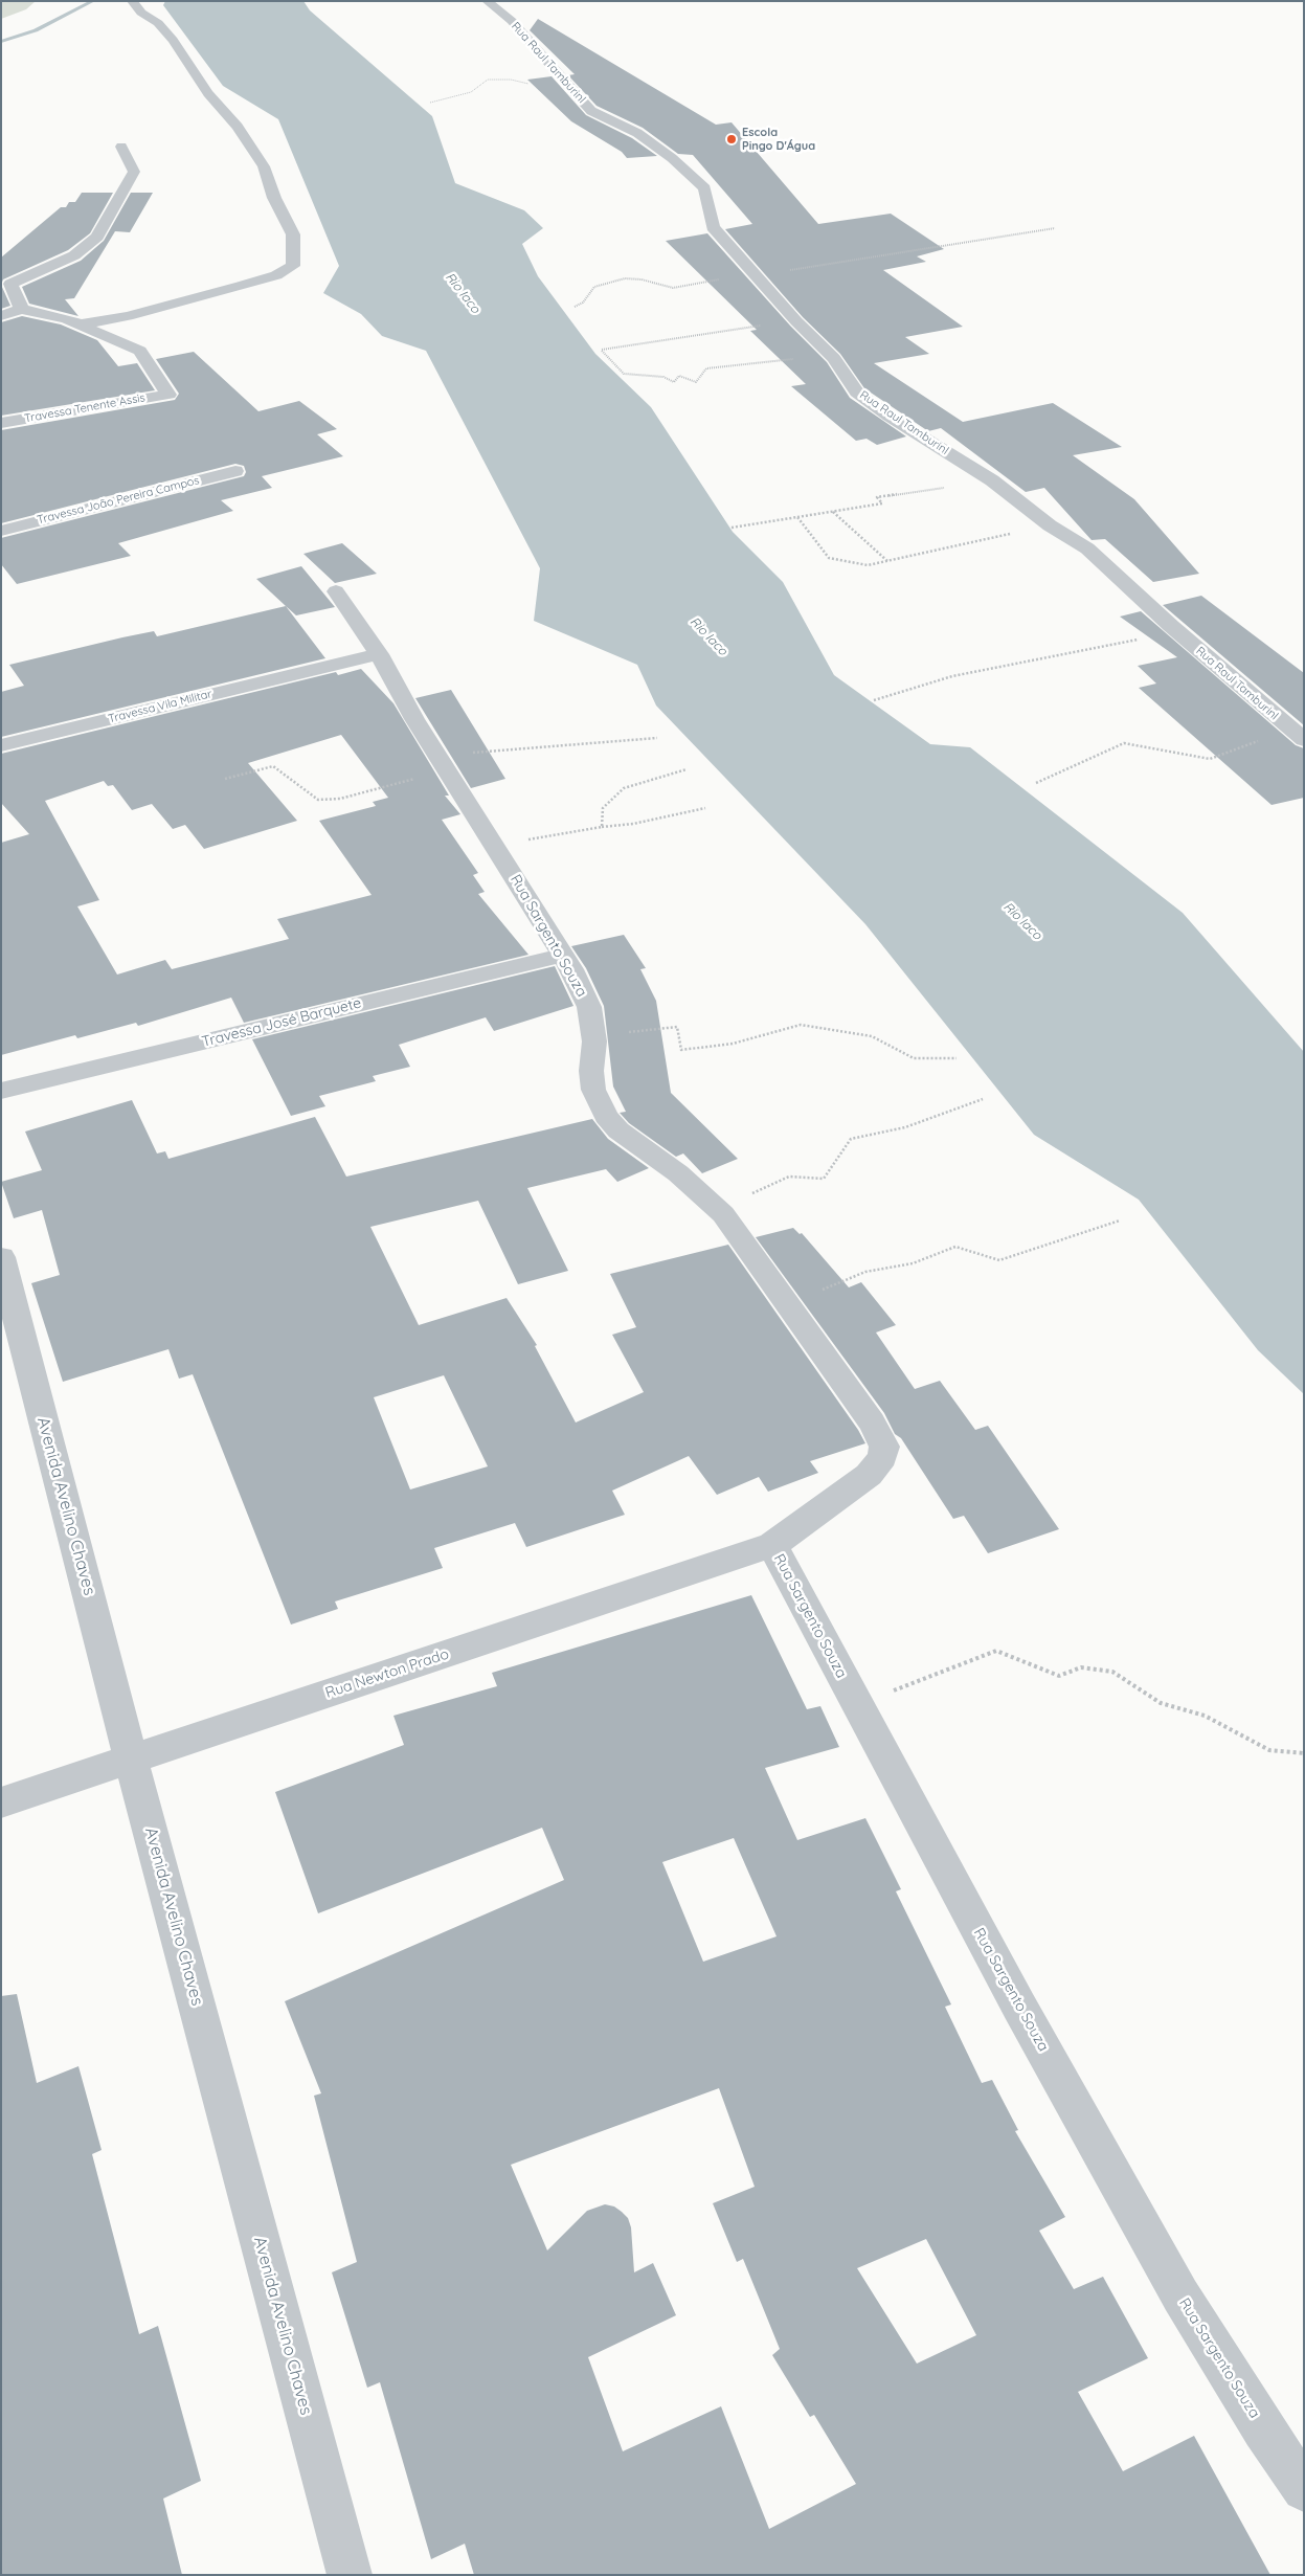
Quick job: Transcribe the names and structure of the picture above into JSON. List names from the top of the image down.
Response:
{
  "streets": {
    "street": [
      "Rua Raul Tamburinl",
      "Travessa Tenente Assis",
      "Travessa João Pereira Campos",
      "Travessa Vila Militar",
      "Rua Sargento Souza",
      "Travessa José Barquete",
      "Avenida Avelino Chaves",
      "Rua Newton Prado"
    ]
  },
  "crossings": [
    ["Travessa Vila Militar", "Rua Sargento Souza"],
    ["Rua Sargento Souza", "Travessa José Barquete"],
    ["Rua Sargento Souza", "Rua Newton Prado"],
    ["Avenida Avelino Chaves", "Rua Newton Prado"]
  ],
  "water": ["Rio Iaco"],
  "places": ["Escola Pingo D'Água"]
}
